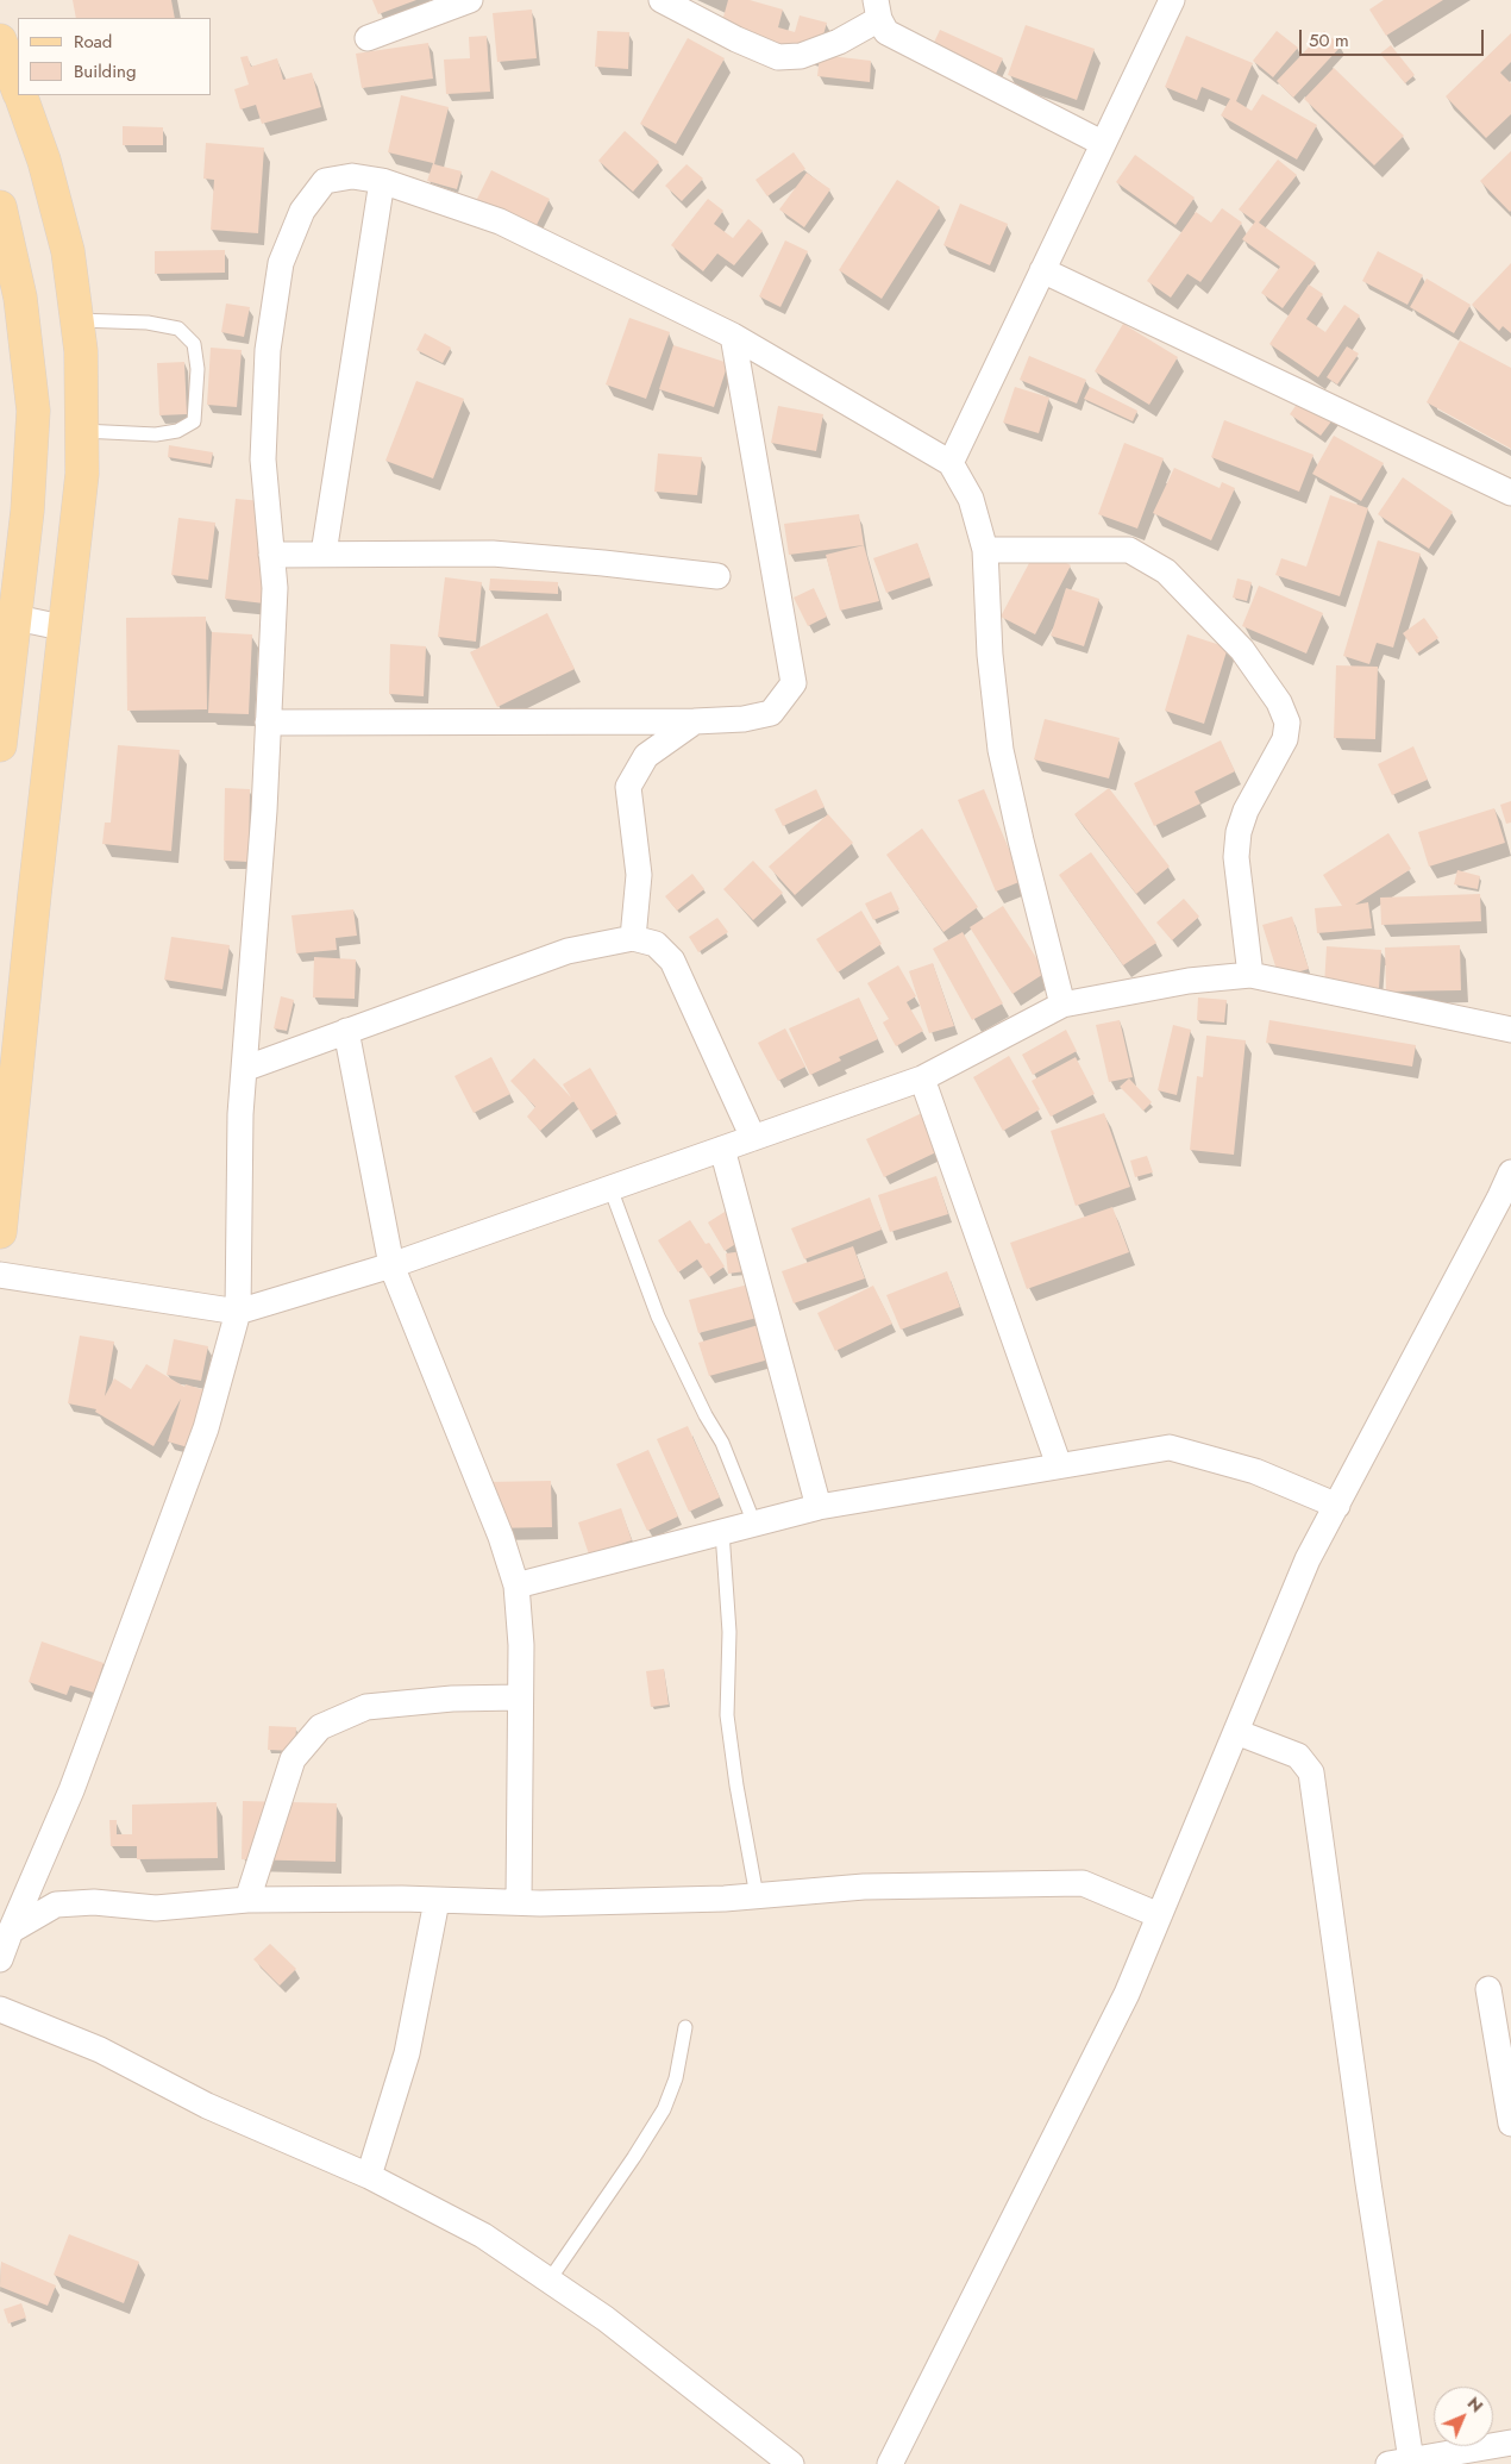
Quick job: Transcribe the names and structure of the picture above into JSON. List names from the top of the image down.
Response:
{
  "legend": ["Road", "Building"],
  "scale_bar": "50 m",
  "north": "top right"
}
